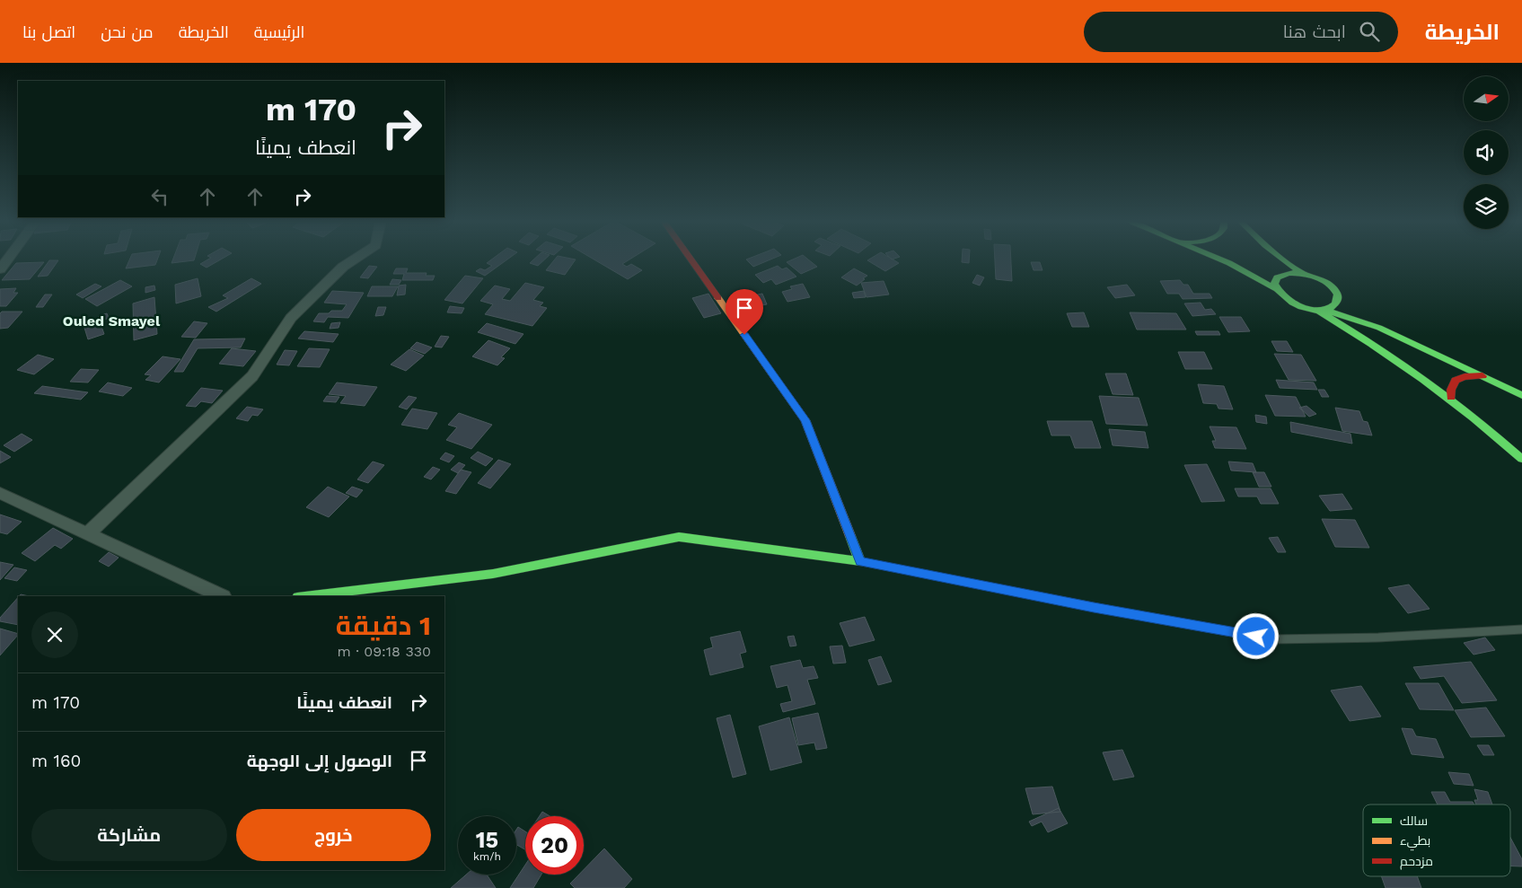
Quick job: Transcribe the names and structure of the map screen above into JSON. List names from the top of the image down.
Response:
{
  "districts": ["Ouled Smayel"],
  "legend": ["سالك", "بطيء", "مزدحم"],
  "north": "right",
  "page": {
    "header": "الخريطة",
    "search": "ابحث هنا",
    "nav": [
      "الرئيسية",
      "الخريطة",
      "من نحن",
      "اتصل بنا"
    ],
    "turn": ["170 m", "انعطف يمينًا"],
    "heading": ["1 دقيقة", "330 m · 09:18"],
    "list": [
      {
        "name": "انعطف يمينًا",
        "value": "170 m"
      },
      {
        "name": "الوصول إلى الوجهة",
        "value": "160 m"
      }
    ],
    "buttons": ["خروج", "مشاركة"],
    "speed": "15 km/h",
    "limit": "20"
  }
}
